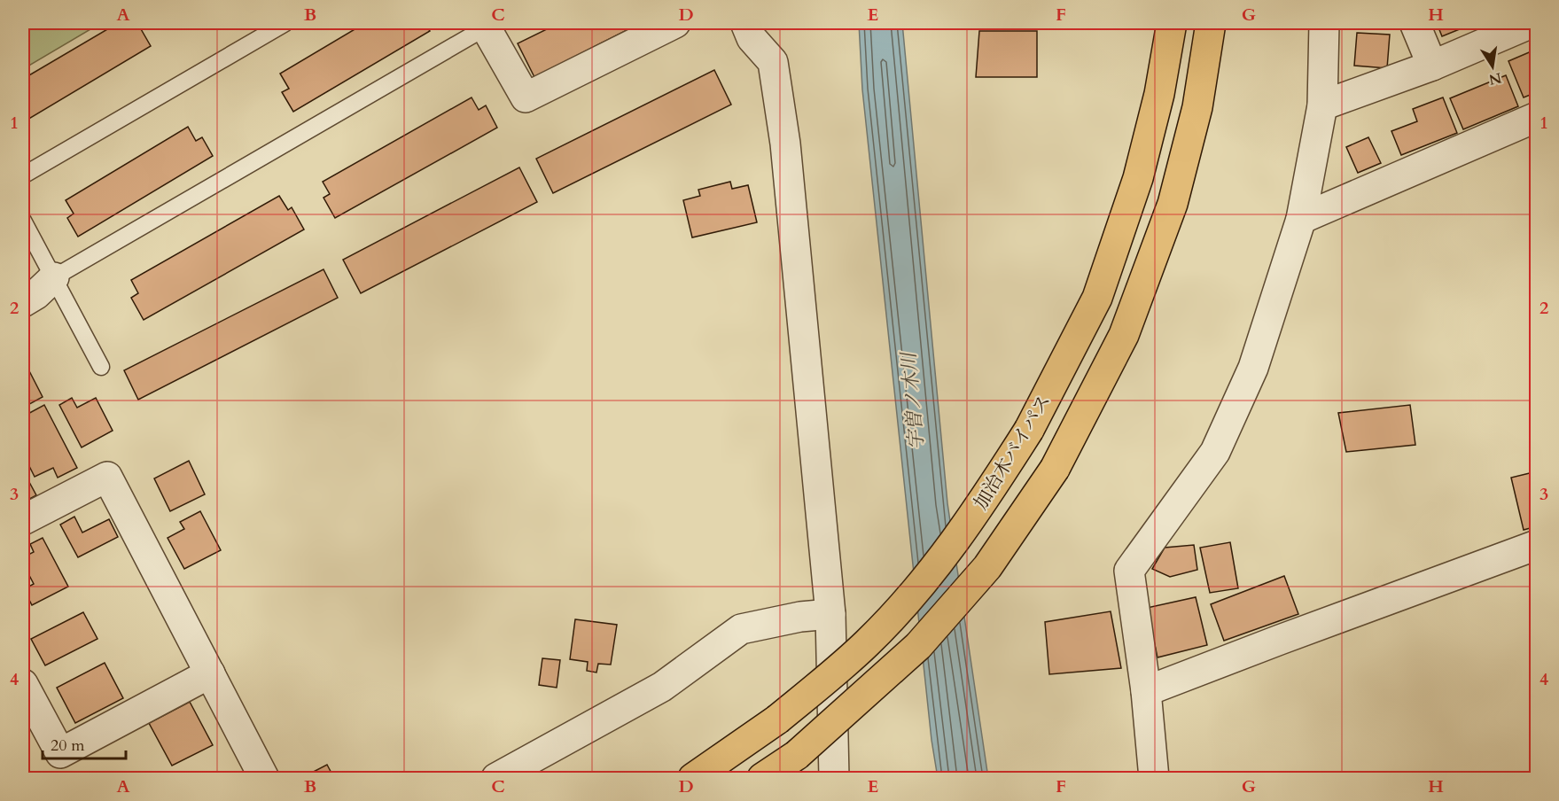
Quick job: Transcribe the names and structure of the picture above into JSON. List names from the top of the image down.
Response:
{
  "streets": {
    "highway": ["加治木バイパス"]
  },
  "water": ["宇曽ノ木川"],
  "scale_bar": "20 m",
  "north": "bottom",
  "grid": {
    "columns": [
      "A",
      "B",
      "C",
      "D",
      "E",
      "F",
      "G",
      "H"
    ],
    "rows": [
      "1",
      "2",
      "3",
      "4"
    ]
  }
}
